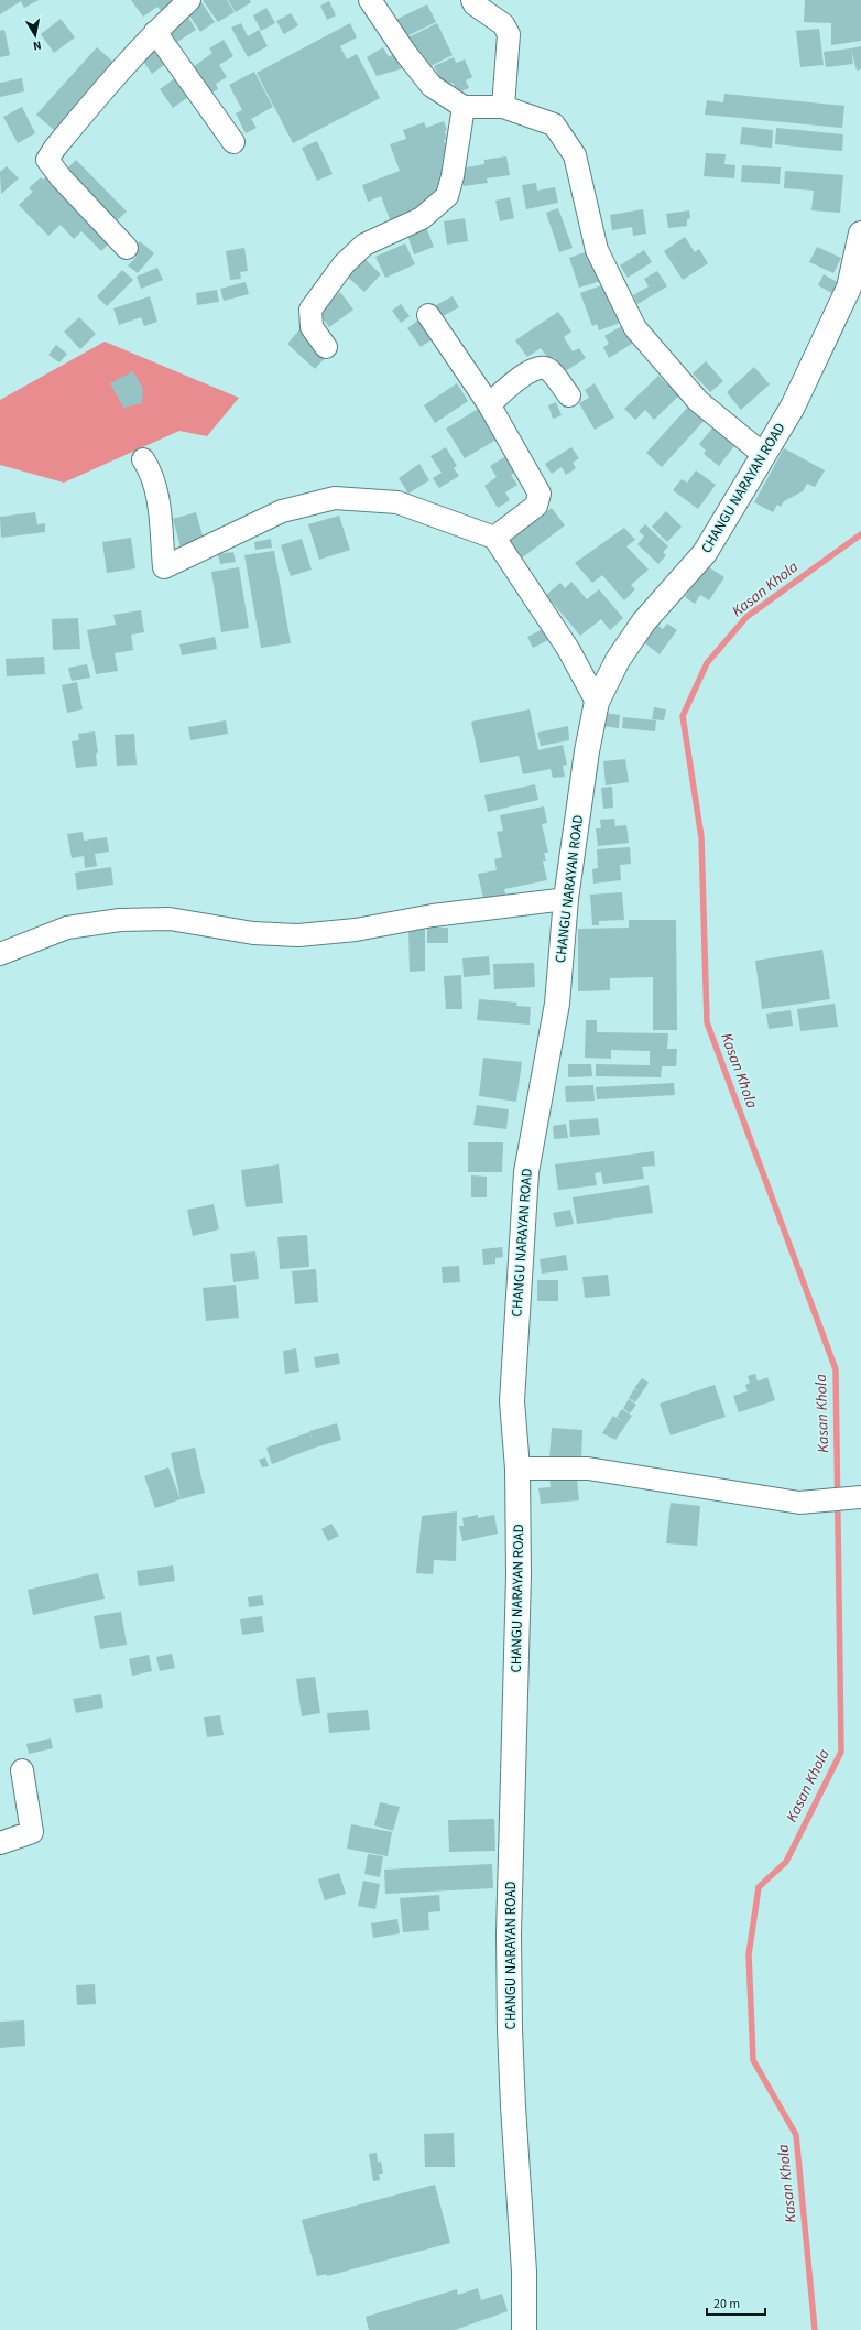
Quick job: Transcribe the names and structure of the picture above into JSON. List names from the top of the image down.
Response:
{
  "streets": {
    "main road": ["CHANGU NARAYAN ROAD"]
  },
  "water": ["Kasan Khola"],
  "scale_bar": "20 m",
  "north": "bottom"
}
